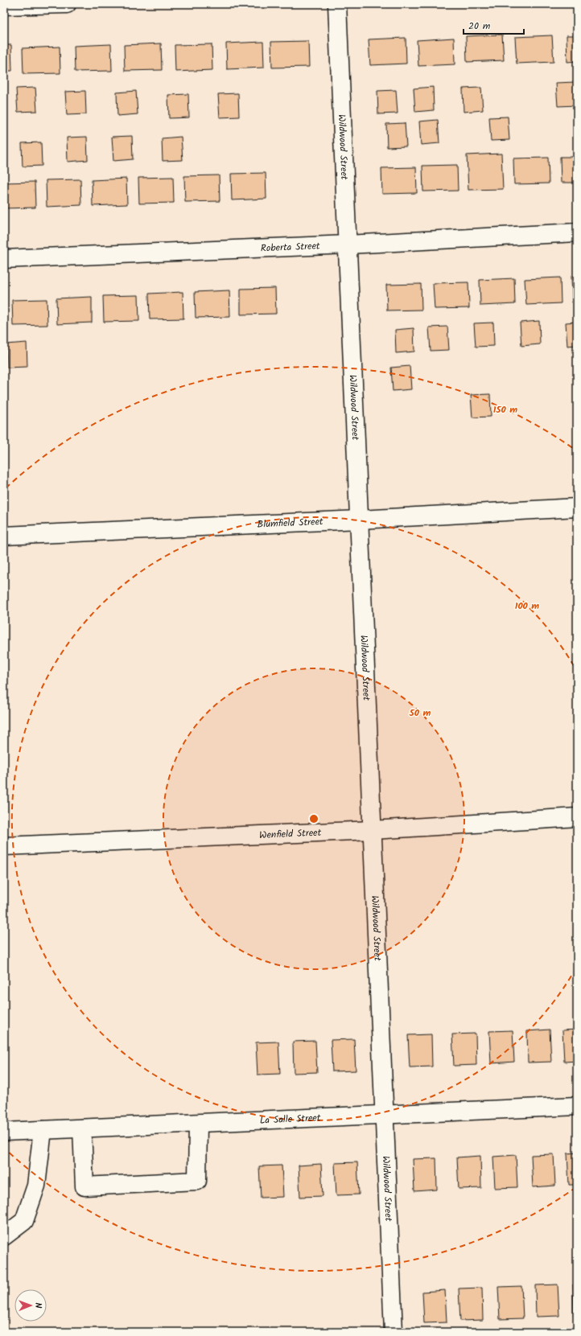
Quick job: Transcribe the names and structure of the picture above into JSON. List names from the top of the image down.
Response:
{
  "streets": {
    "street": [
      "Wildwood Street",
      "Roberta Street",
      "Blumfield Street",
      "Wenfield Street",
      "La Salle Street"
    ]
  },
  "crossings": [
    ["Wildwood Street", "Roberta Street"],
    ["Wildwood Street", "Blumfield Street"],
    ["Wildwood Street", "Wenfield Street"],
    ["Wildwood Street", "La Salle Street"]
  ],
  "scale_bar": "20 m",
  "north": "right",
  "rings": ["150 m", "100 m", "50 m"]
}
